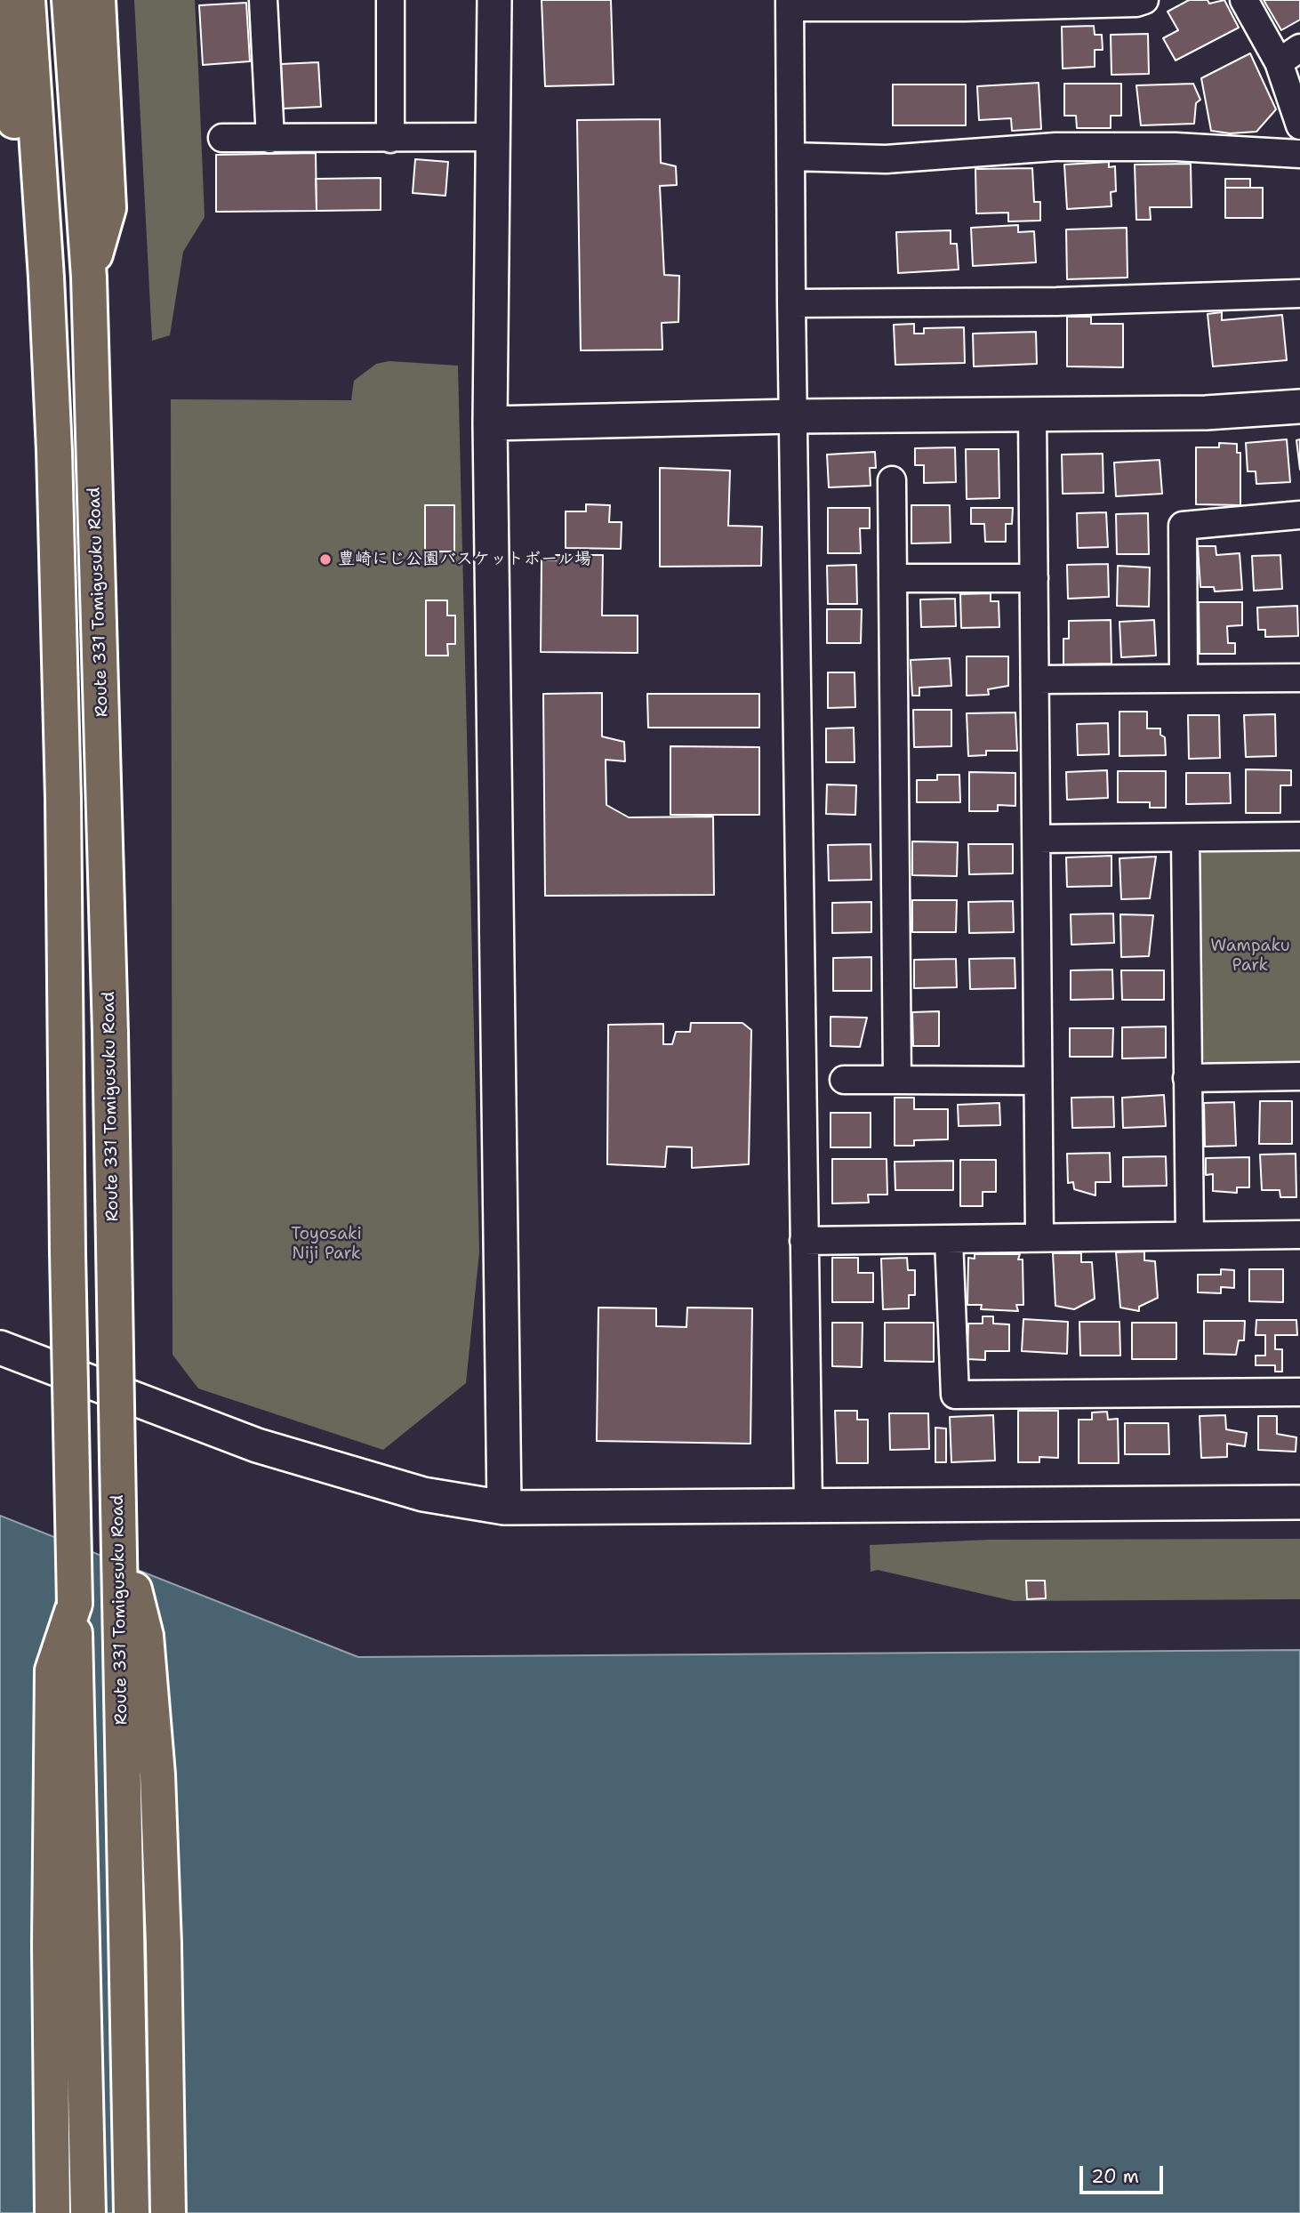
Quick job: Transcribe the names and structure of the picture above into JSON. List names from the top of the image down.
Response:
{
  "streets": {
    "highway": ["Route 331 Tomigusuku Road"]
  },
  "parks": ["Wampaku Park", "Toyosaki Niji Park"],
  "places": ["豊崎にじ公園バスケットボール場"],
  "scale_bar": "20 m"
}
